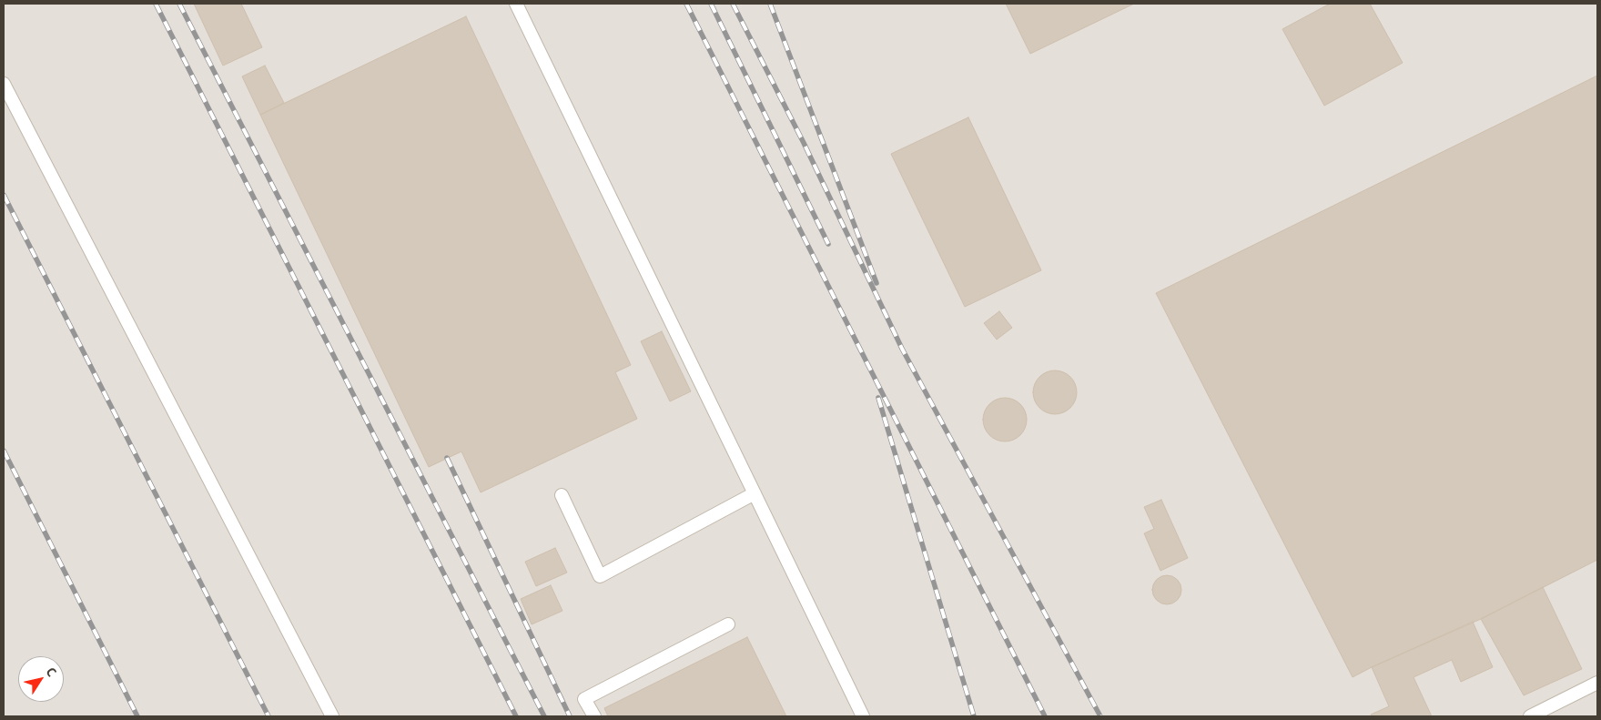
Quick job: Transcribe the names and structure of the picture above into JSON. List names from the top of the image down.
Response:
{
  "north": "top right"
}
